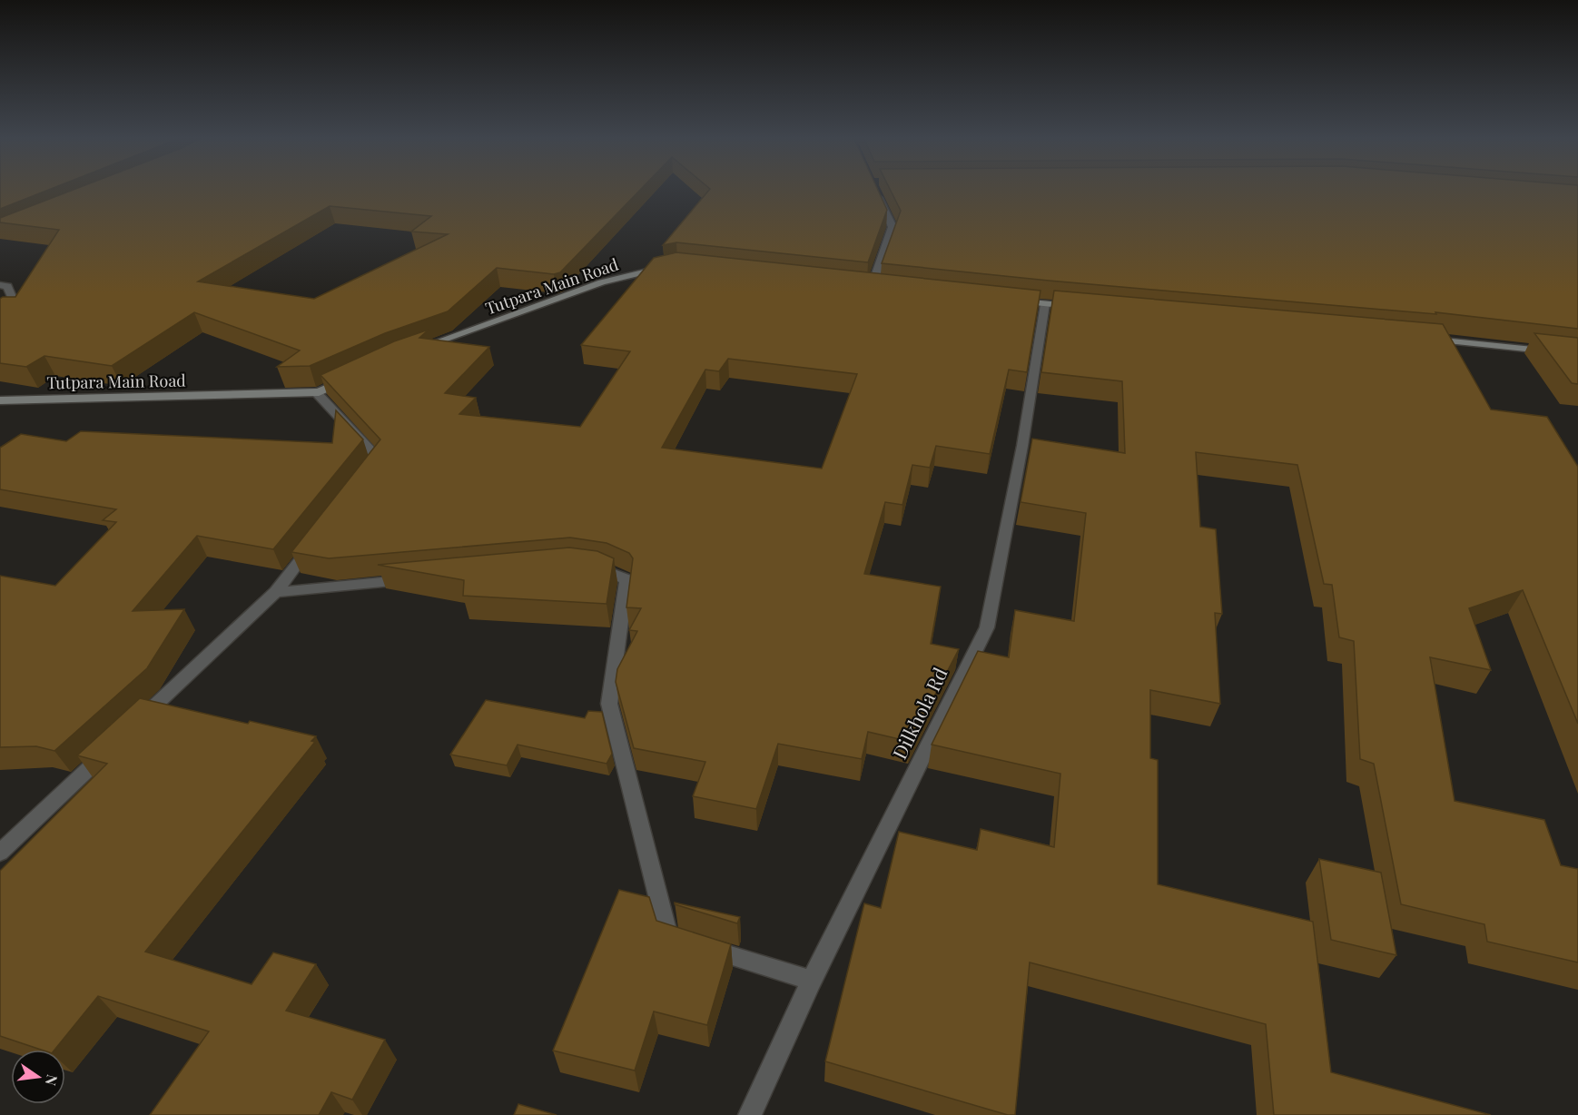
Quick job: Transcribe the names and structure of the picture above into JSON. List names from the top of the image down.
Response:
{
  "streets": {
    "street": ["Tutpara Main Road", "Dilkhola Rd"]
  },
  "north": "right"
}
